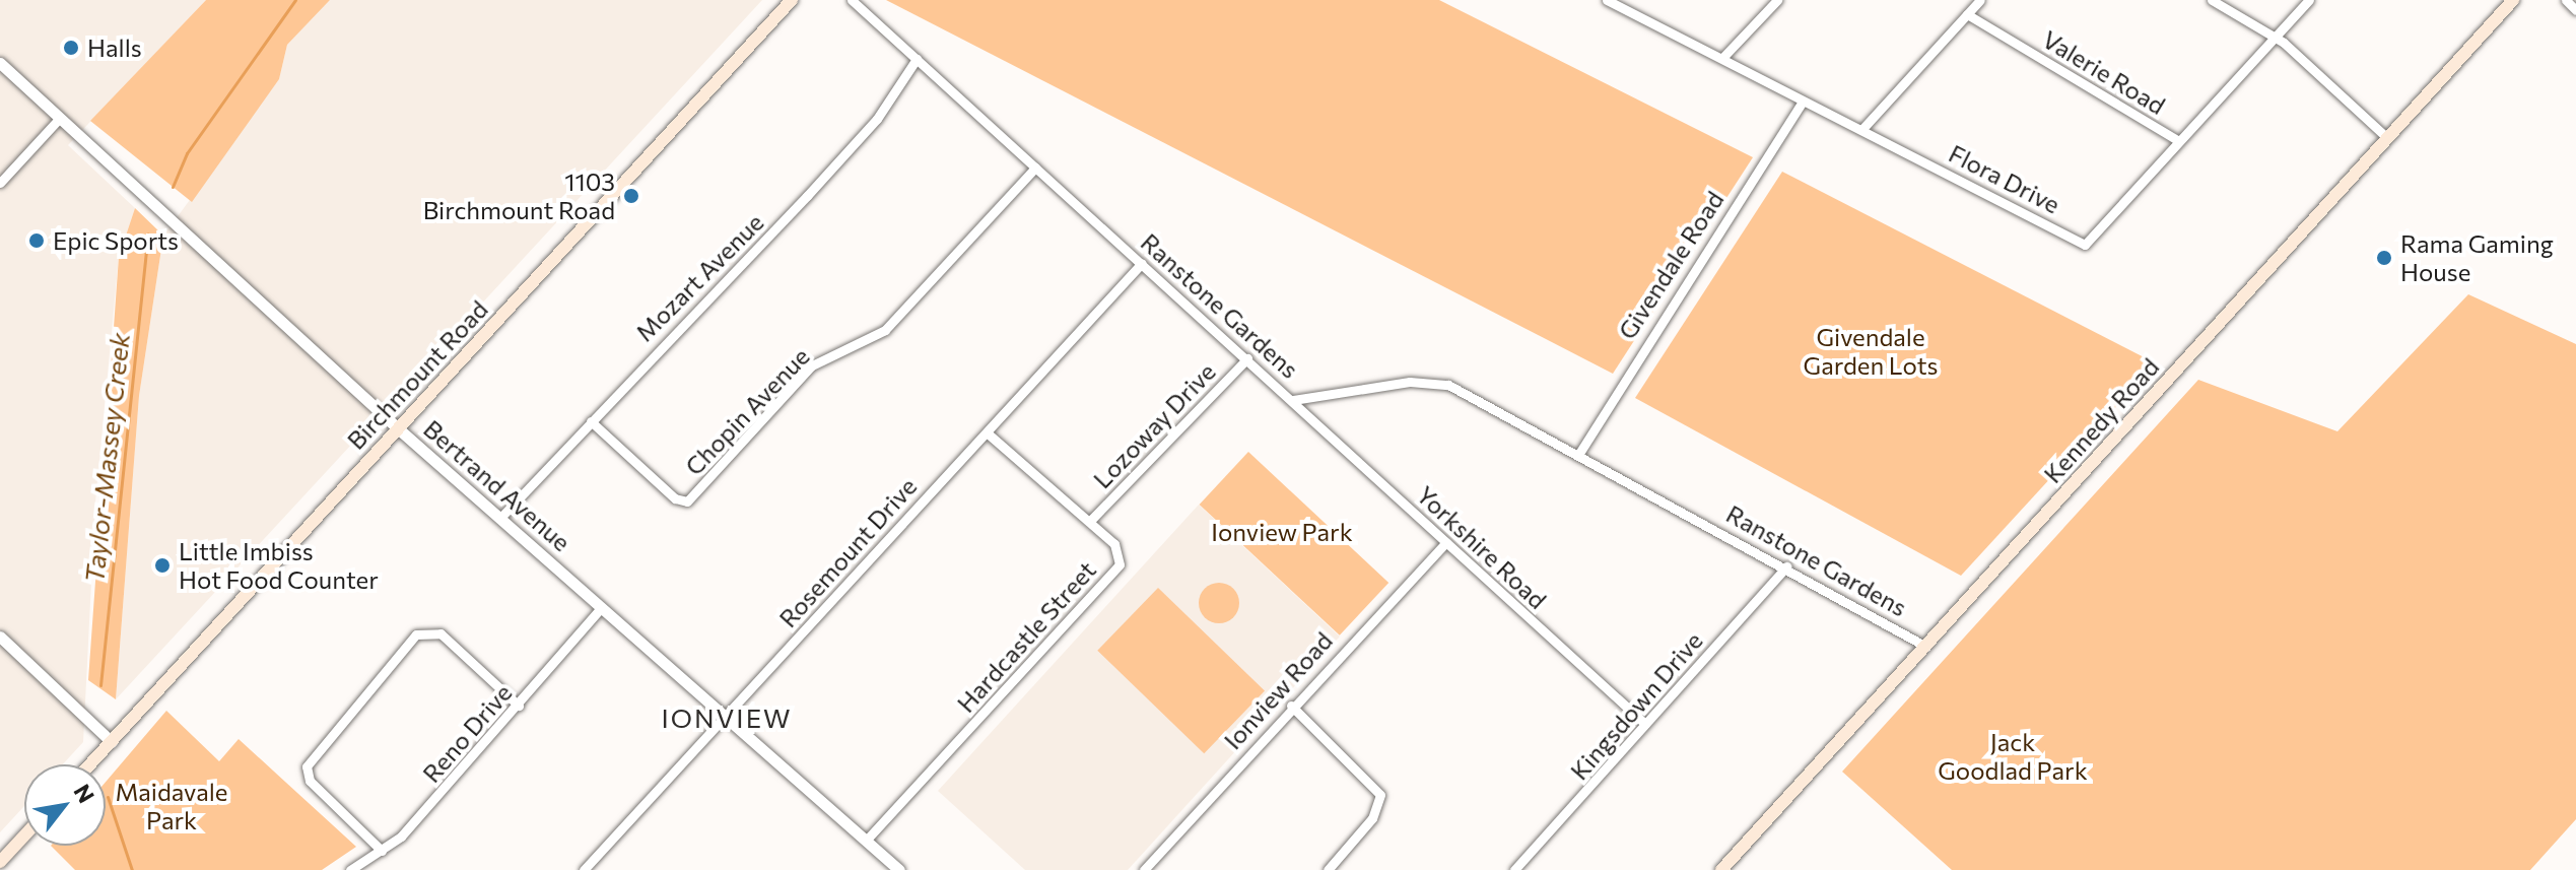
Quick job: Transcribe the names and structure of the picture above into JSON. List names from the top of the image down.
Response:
{
  "streets": {
    "main road": ["Birchmount Road", "Kennedy Road"],
    "street": [
      "Valerie Road",
      "Flora Drive",
      "Givendale Road",
      "Mozart Avenue",
      "Ranstone Gardens",
      "Chopin Avenue",
      "Lozoway Drive",
      "Bertrand Avenue",
      "Yorkshire Road",
      "Rosemount Drive",
      "Hardcastle Street",
      "Ionview Road",
      "Kingsdown Drive",
      "Reno Drive"
    ]
  },
  "crossings": [
    ["Valerie Road", "Flora Drive"],
    ["Flora Drive", "Givendale Road"],
    ["Givendale Road", "Ranstone Gardens"],
    ["Mozart Avenue", "Ranstone Gardens"],
    ["Mozart Avenue", "Chopin Avenue"],
    ["Mozart Avenue", "Bertrand Avenue"],
    ["Ranstone Gardens", "Chopin Avenue"],
    ["Ranstone Gardens", "Kennedy Road"],
    ["Ranstone Gardens", "Lozoway Drive"],
    ["Ranstone Gardens", "Yorkshire Road"],
    ["Ranstone Gardens", "Rosemount Drive"],
    ["Ranstone Gardens", "Kingsdown Drive"],
    ["Birchmount Road", "Bertrand Avenue"],
    ["Lozoway Drive", "Hardcastle Street"],
    ["Bertrand Avenue", "Rosemount Drive"],
    ["Bertrand Avenue", "Hardcastle Street"],
    ["Bertrand Avenue", "Reno Drive"],
    ["Yorkshire Road", "Ionview Road"],
    ["Yorkshire Road", "Kingsdown Drive"],
    ["Rosemount Drive", "Hardcastle Street"]
  ],
  "districts": ["IONVIEW"],
  "water": ["Taylor-Massey Creek"],
  "parks": [
    "Givendale Garden Lots",
    "Ionview Park",
    "Jack Goodlad Park",
    "Maidavale Park"
  ],
  "places": [
    "Halls",
    "1103 Birchmount Road",
    "Epic Sports",
    "Rama Gaming House",
    "Little Imbiss Hot Food Counter"
  ],
  "north": "top right"
}
